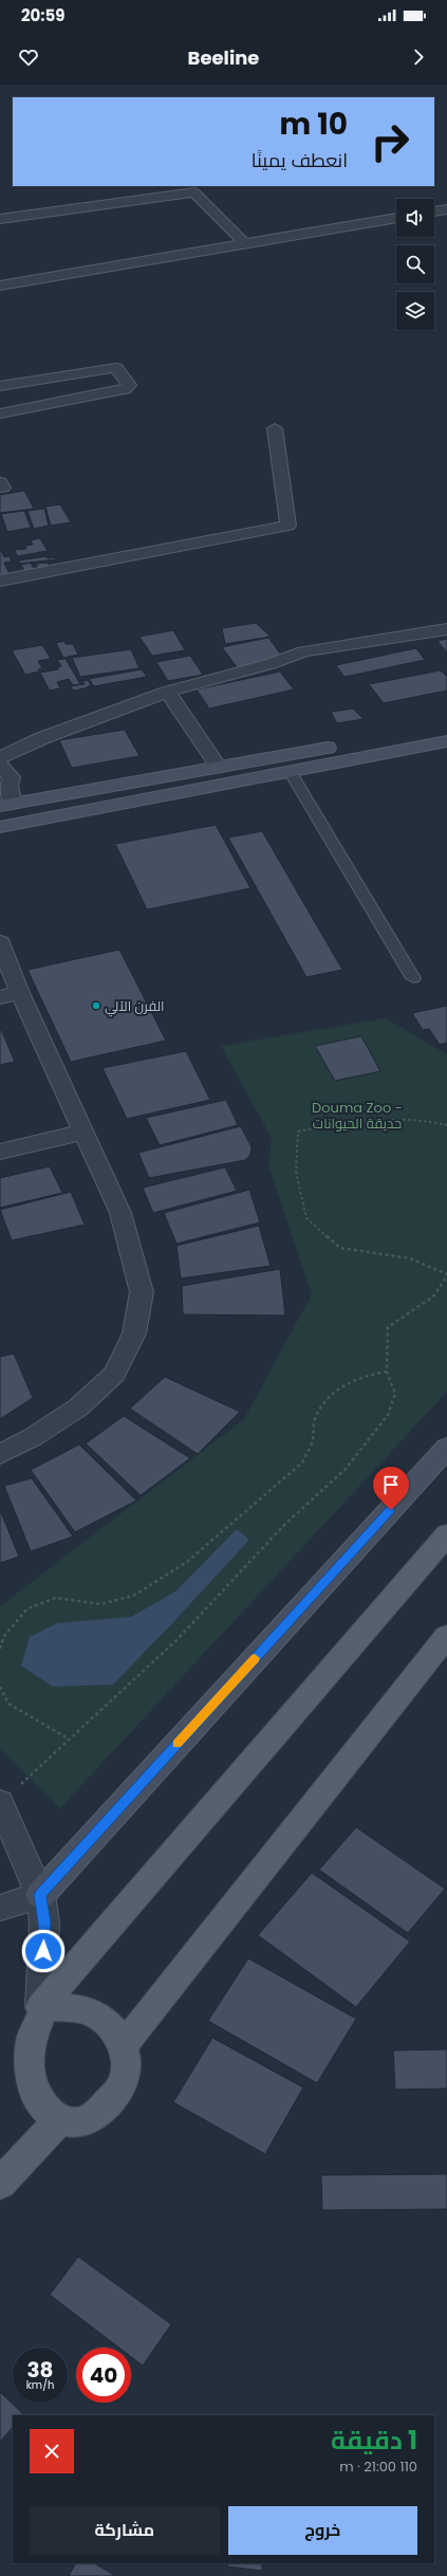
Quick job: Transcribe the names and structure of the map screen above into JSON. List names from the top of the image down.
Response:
{
  "parks": ["Douma Zoo - حديقة الحيوانات"],
  "places": ["الفرن الآلي"],
  "page": {
    "status": "20:59",
    "header": "Beeline",
    "turn": ["10 m", "انعطف يمينًا"],
    "speed": "38 km/h",
    "limit": "40",
    "heading": ["1 دقيقة", "110 m · 21:00"],
    "buttons": ["خروج", "مشاركة"]
  }
}
